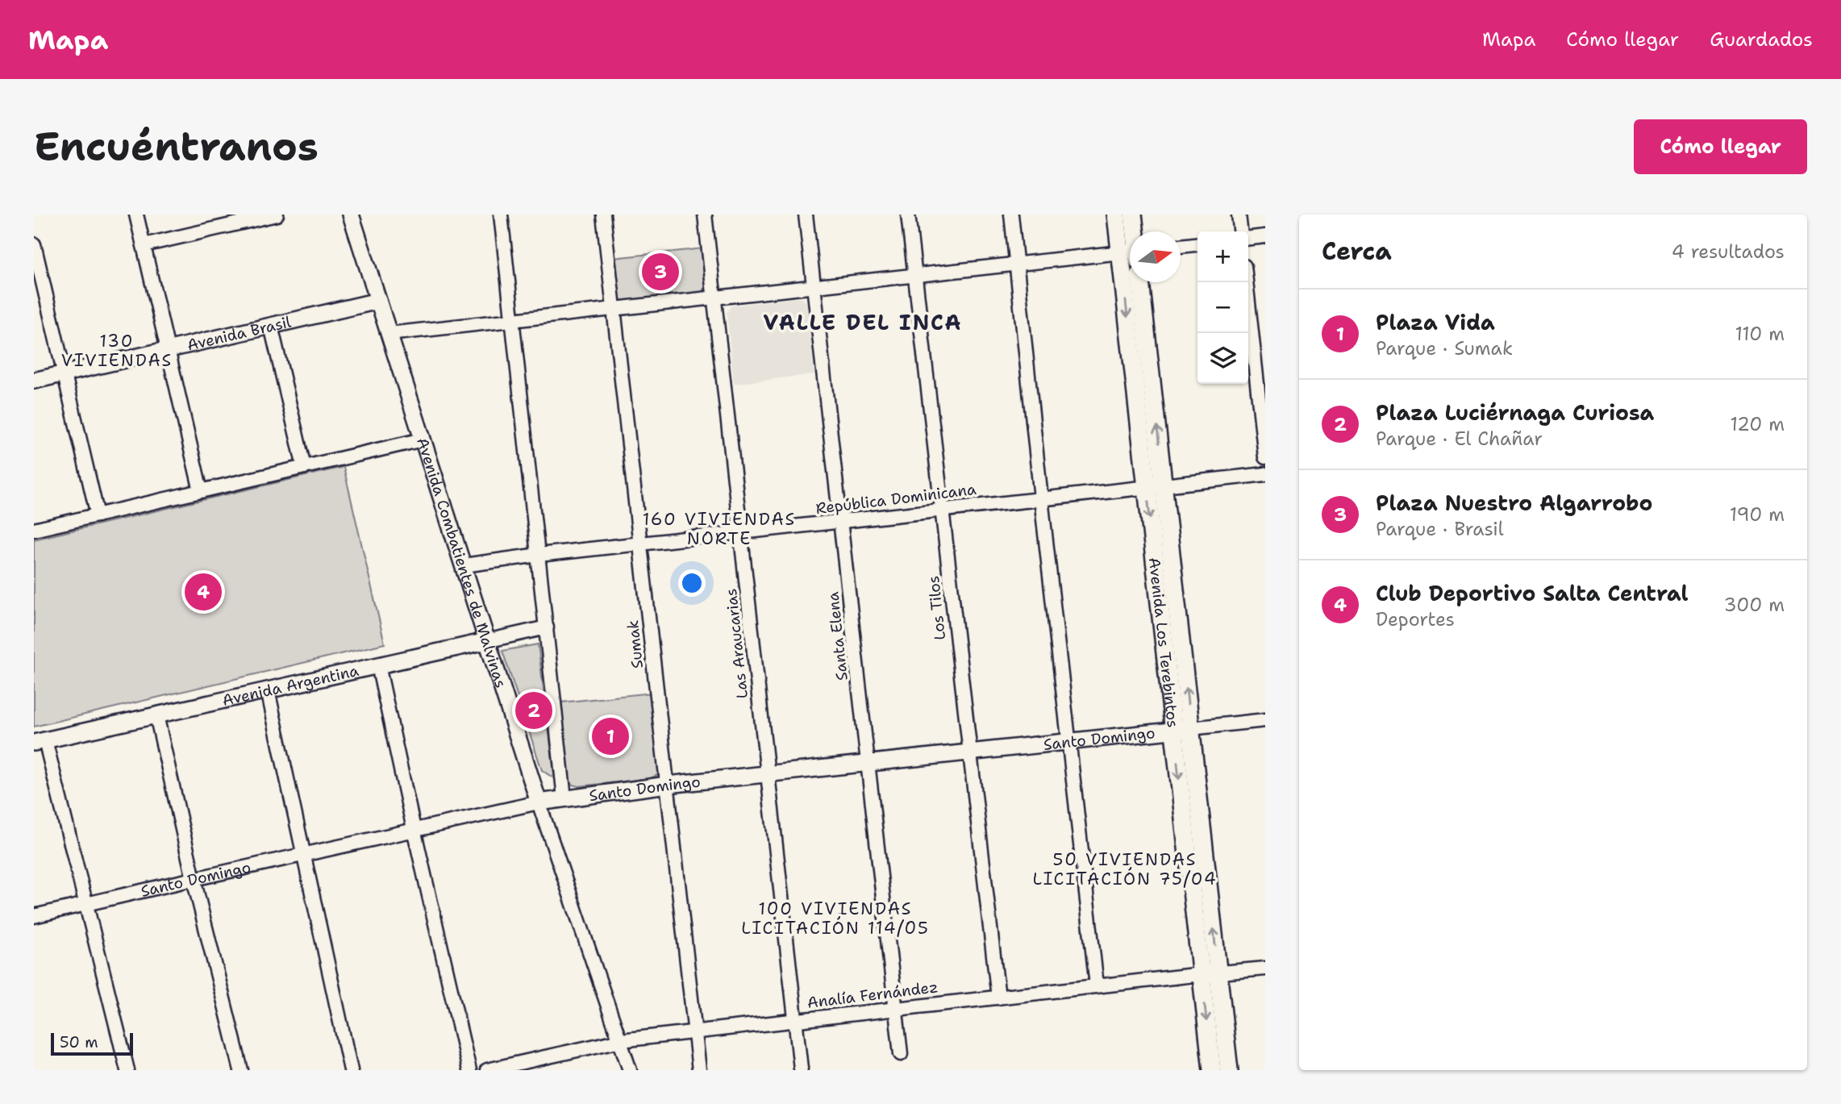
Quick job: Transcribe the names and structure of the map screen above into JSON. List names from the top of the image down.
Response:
{
  "streets": {
    "main road": ["Avenida Los Terebintos"],
    "street": [
      "Avenida Brasil",
      "República Dominicana",
      "Avenida Combatientes de Malvinas",
      "Los Tilos",
      "Santa Elena",
      "Las Araucarias",
      "Sumak",
      "Avenida Argentina",
      "Santo Domingo",
      "Analía Fernández"
    ]
  },
  "crossings": [
    ["Avenida Brasil", "Avenida Combatientes de Malvinas"],
    ["República Dominicana", "Avenida Combatientes de Malvinas"],
    ["República Dominicana", "Los Tilos"],
    ["República Dominicana", "Santa Elena"],
    ["República Dominicana", "Avenida Los Terebintos"],
    ["República Dominicana", "Las Araucarias"],
    ["República Dominicana", "Sumak"],
    ["Avenida Combatientes de Malvinas", "Avenida Argentina"],
    ["Avenida Combatientes de Malvinas", "Santo Domingo"],
    ["Avenida Combatientes de Malvinas", "Analía Fernández"],
    ["Los Tilos", "Santo Domingo"],
    ["Los Tilos", "Analía Fernández"],
    ["Santa Elena", "Santo Domingo"],
    ["Santa Elena", "Analía Fernández"],
    ["Avenida Los Terebintos", "Santo Domingo"],
    ["Avenida Los Terebintos", "Analía Fernández"],
    ["Las Araucarias", "Santo Domingo"],
    ["Las Araucarias", "Analía Fernández"],
    ["Sumak", "Santo Domingo"],
    ["Sumak", "Analía Fernández"]
  ],
  "districts": [
    "VALLE DEL INCA",
    "130 VIVIENDAS",
    "160 VIVIENDAS NORTE",
    "50 VIVIENDAS LICITACIÓN 75/04",
    "100 VIVIENDAS LICITACIÓN 114/05"
  ],
  "scale_bar": "50 m",
  "north": "right",
  "page": {
    "header": "Mapa",
    "nav": ["Mapa", "Cómo llegar", "Guardados"],
    "buttons": "Cómo llegar",
    "title": "Encuéntranos",
    "heading": ["Cerca", "4 resultados"],
    "map_buttons": ["+", "−"],
    "pins": [
      "3",
      "4",
      "2",
      "1"
    ],
    "list": [
      {
        "mark": "1",
        "name": "Plaza Vida",
        "note": "Parque · Sumak",
        "value": "110 m"
      },
      {
        "mark": "2",
        "name": "Plaza Luciérnaga Curiosa",
        "note": "Parque · El Chañar",
        "value": "120 m"
      },
      {
        "mark": "3",
        "name": "Plaza Nuestro Algarrobo",
        "note": "Parque · Brasil",
        "value": "190 m"
      },
      {
        "mark": "4",
        "name": "Club Deportivo Salta Central",
        "note": "Deportes",
        "value": "300 m"
      }
    ],
    "scale": "50 m"
  }
}
